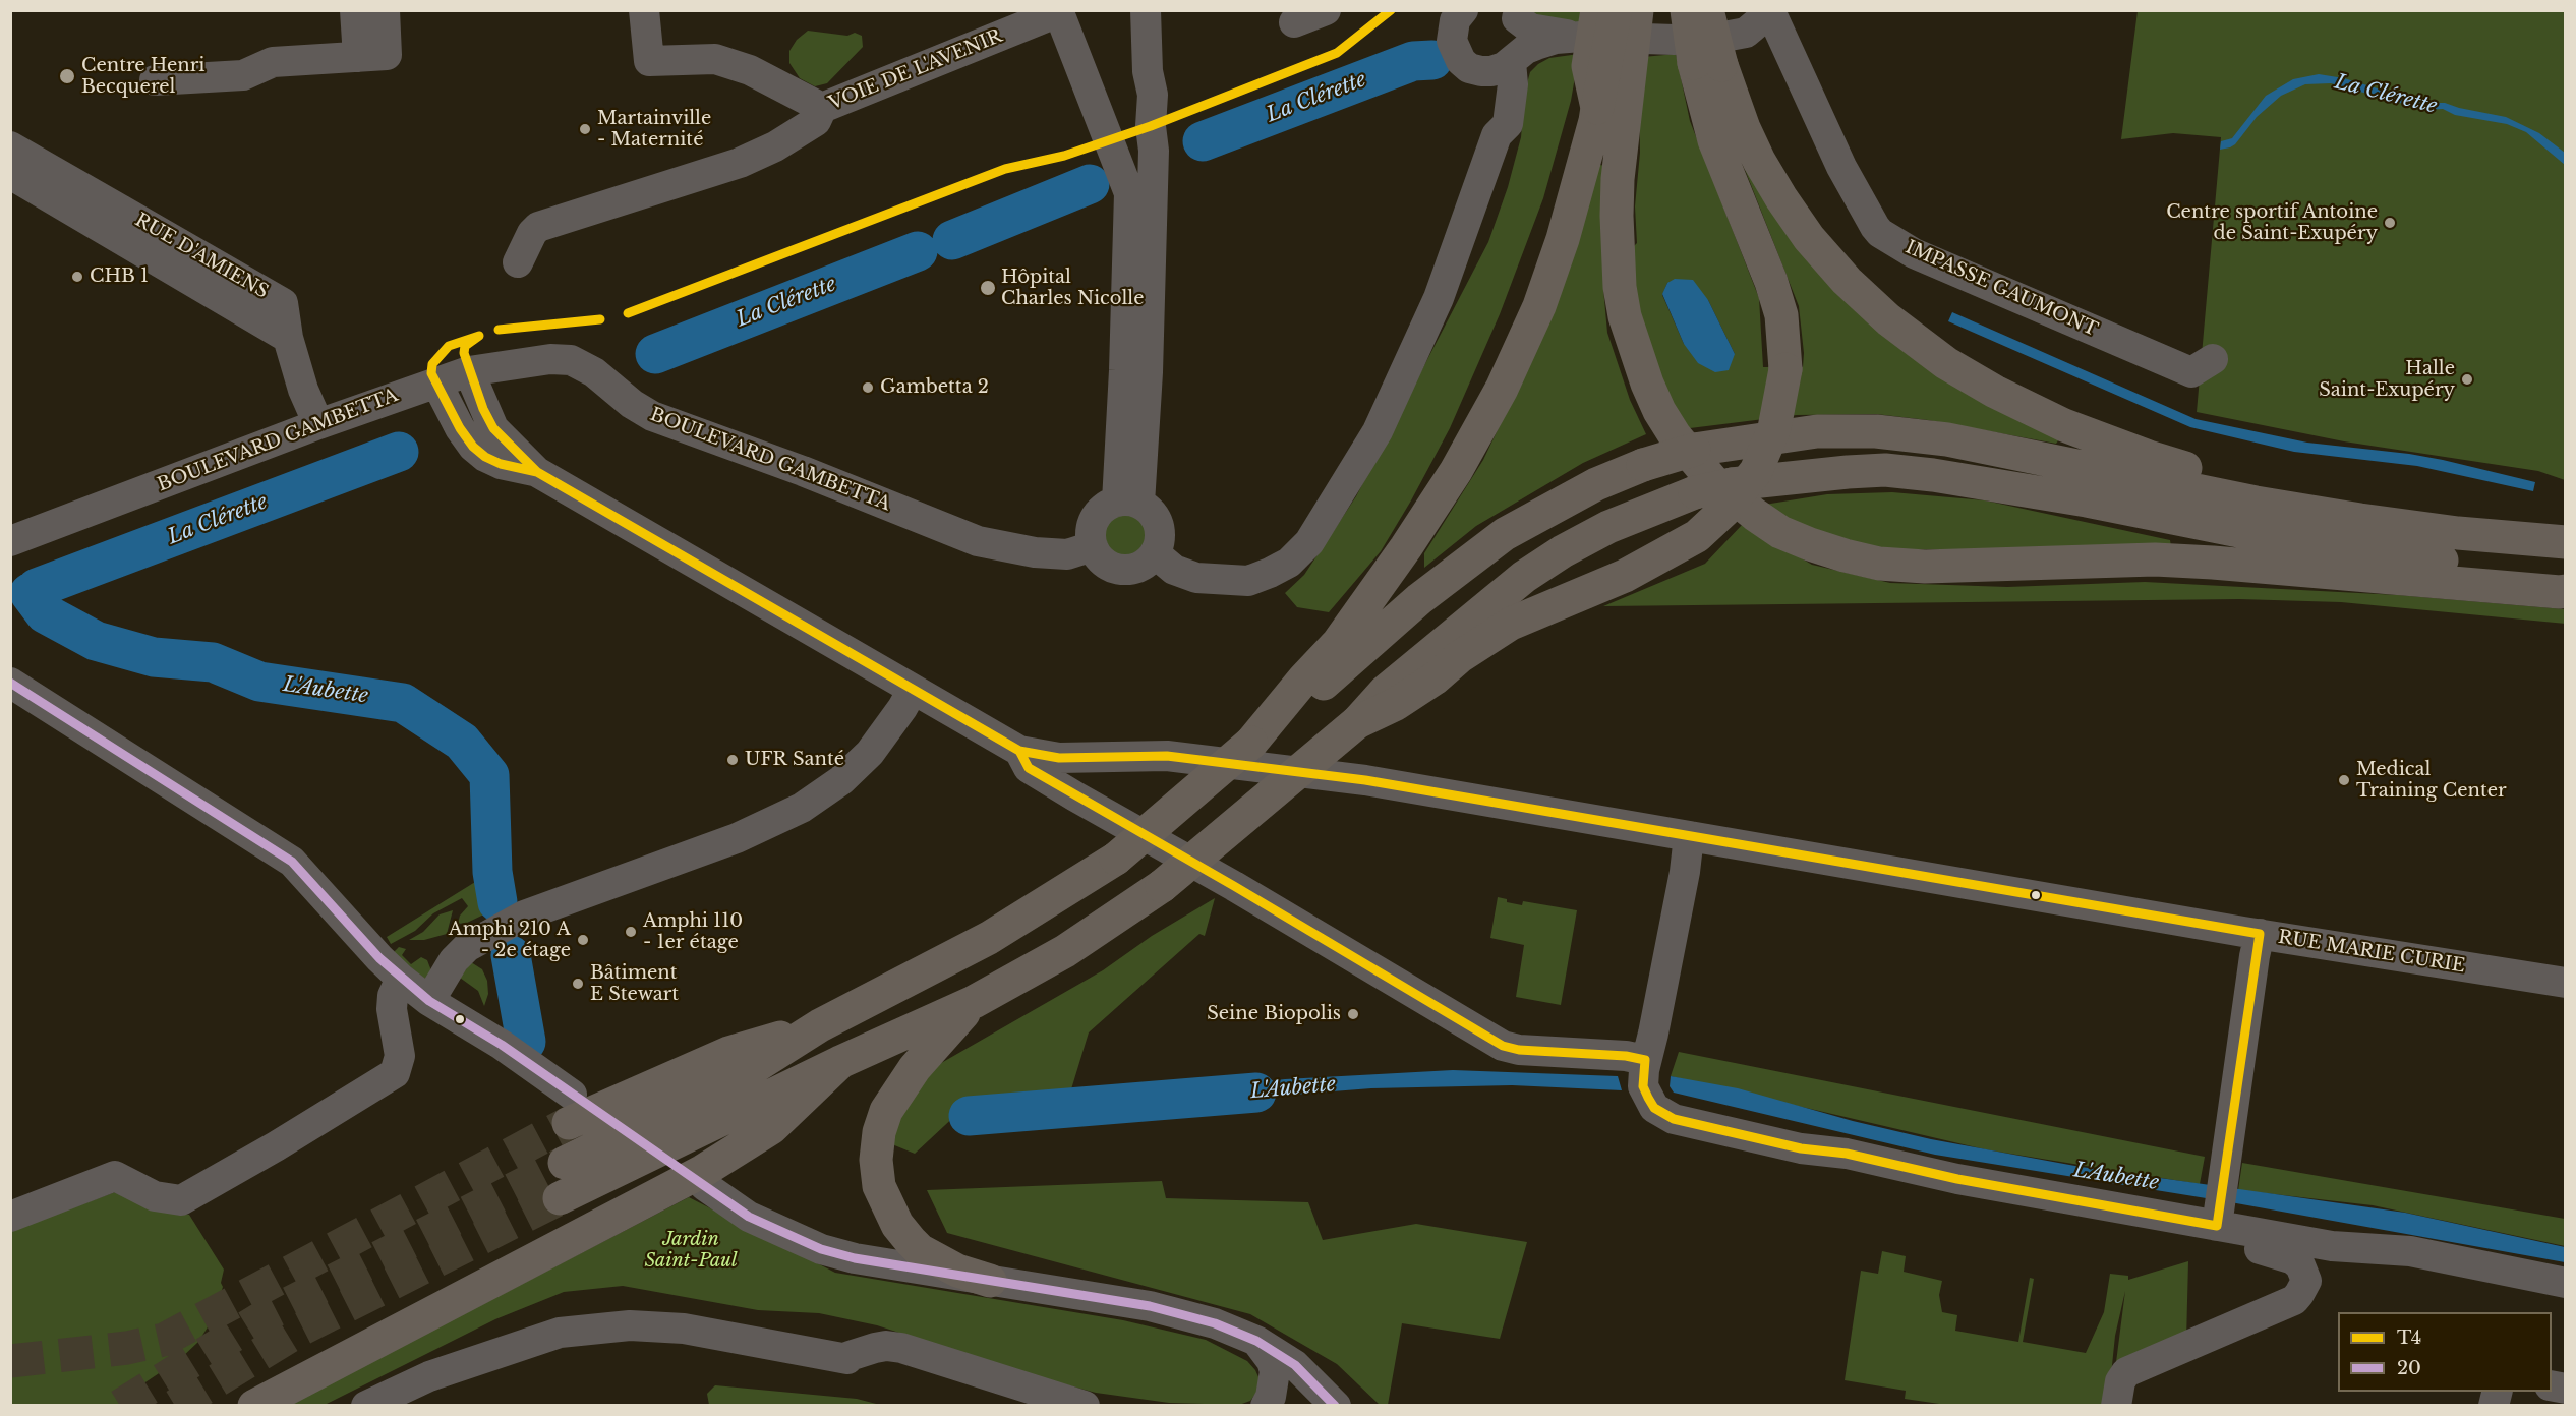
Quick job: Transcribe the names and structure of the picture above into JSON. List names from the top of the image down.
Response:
{
  "streets": {
    "street": [
      "VOIE DE L'AVENIR",
      "RUE D'AMIENS",
      "IMPASSE GAUMONT",
      "BOULEVARD GAMBETTA",
      "RUE MARIE CURIE"
    ]
  },
  "crossings": [
    ["RUE D'AMIENS", "BOULEVARD GAMBETTA"]
  ],
  "water": ["La Clérette", "L'Aubette"],
  "parks": ["Jardin Saint-Paul"],
  "places": [
    "Centre Henri Becquerel",
    "Martainville - Maternité",
    "Centre sportif Antoine de Saint-Exupéry",
    "CHB 1",
    "Hôpital Charles Nicolle",
    "Halle Saint-Exupéry",
    "Gambetta 2",
    "UFR Santé",
    "Medical Training Center",
    "Amphi 110 - 1er étage",
    "Amphi 210 A - 2e étage",
    "Bâtiment E Stewart",
    "Seine Biopolis"
  ],
  "lines": ["transit line T4", "transit line 20"],
  "legend": ["T4", "20"]
}
